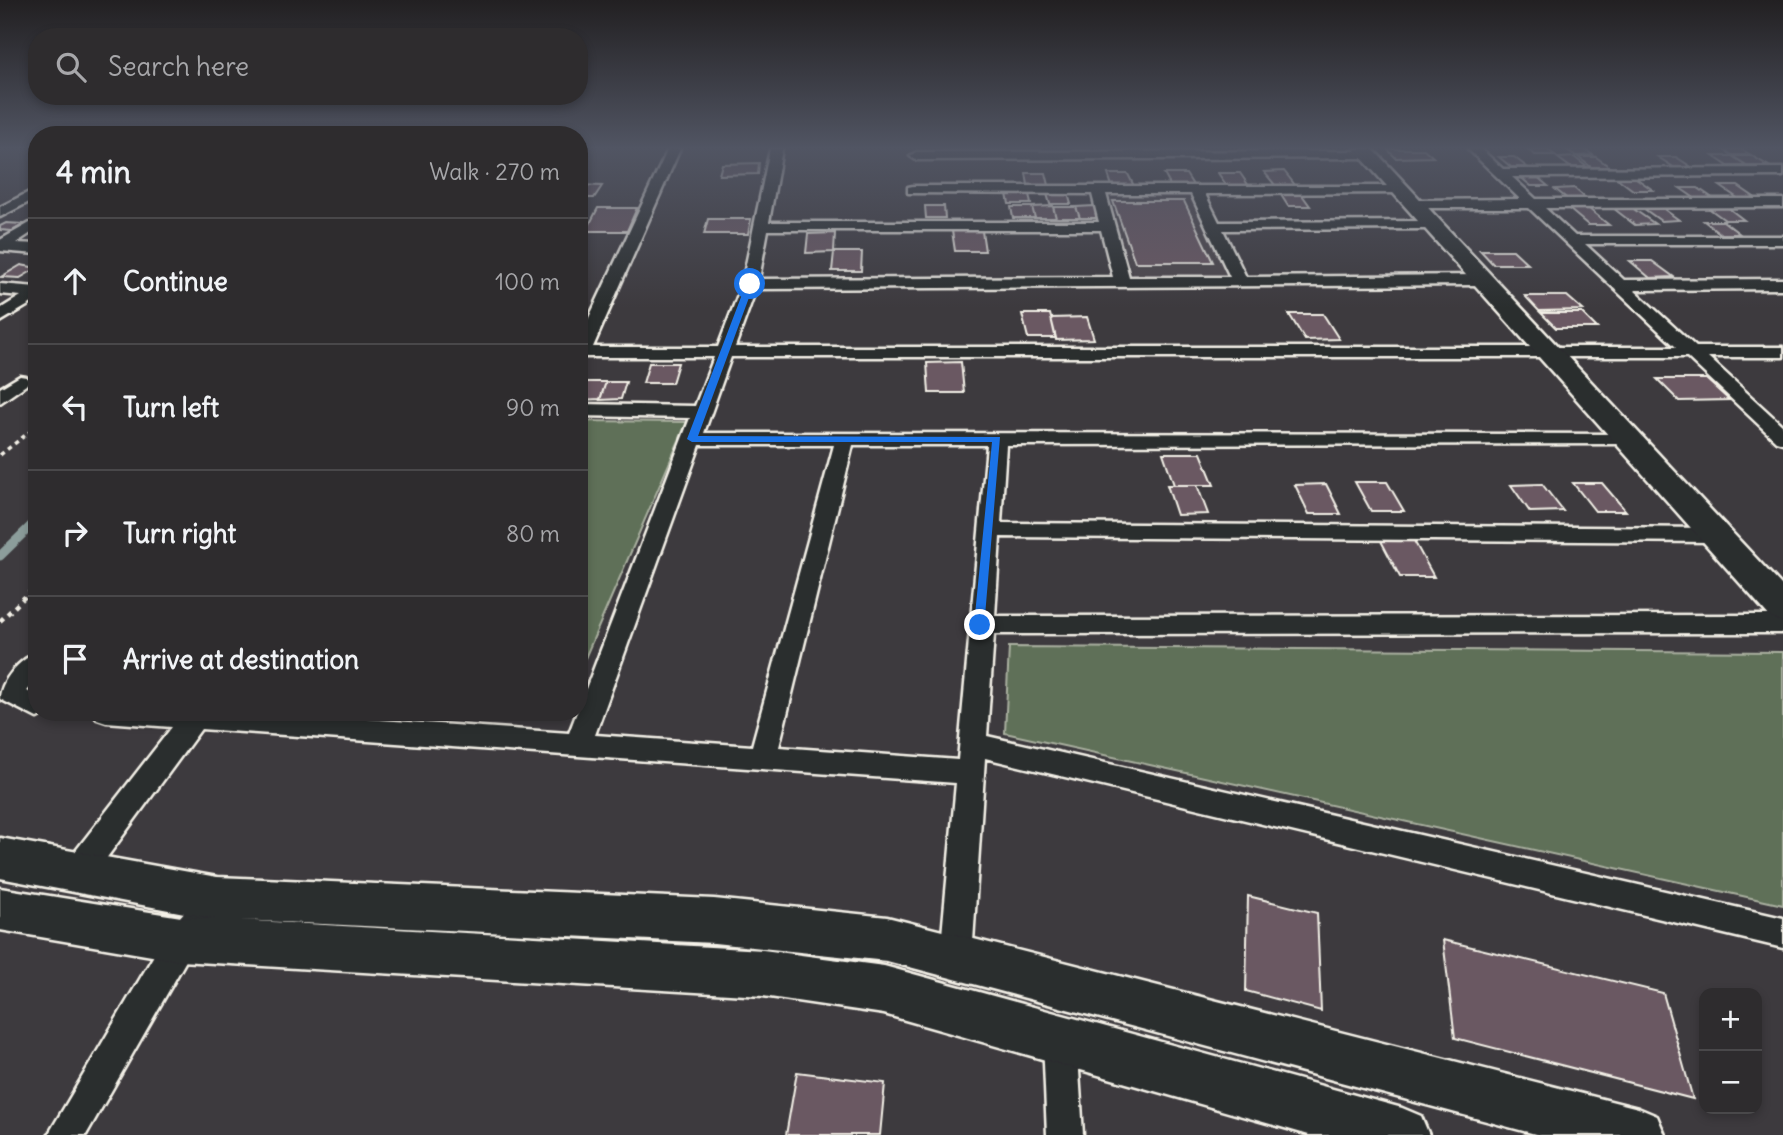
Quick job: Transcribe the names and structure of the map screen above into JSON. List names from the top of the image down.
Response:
{
  "page": {
    "search": "Search here",
    "heading": ["4 min", "Walk · 270 m"],
    "list": [
      ["Continue", "100 m"],
      ["Turn left", "90 m"],
      ["Turn right", "80 m"],
      "Arrive at destination"
    ],
    "map_buttons": ["+", "−"]
  }
}
